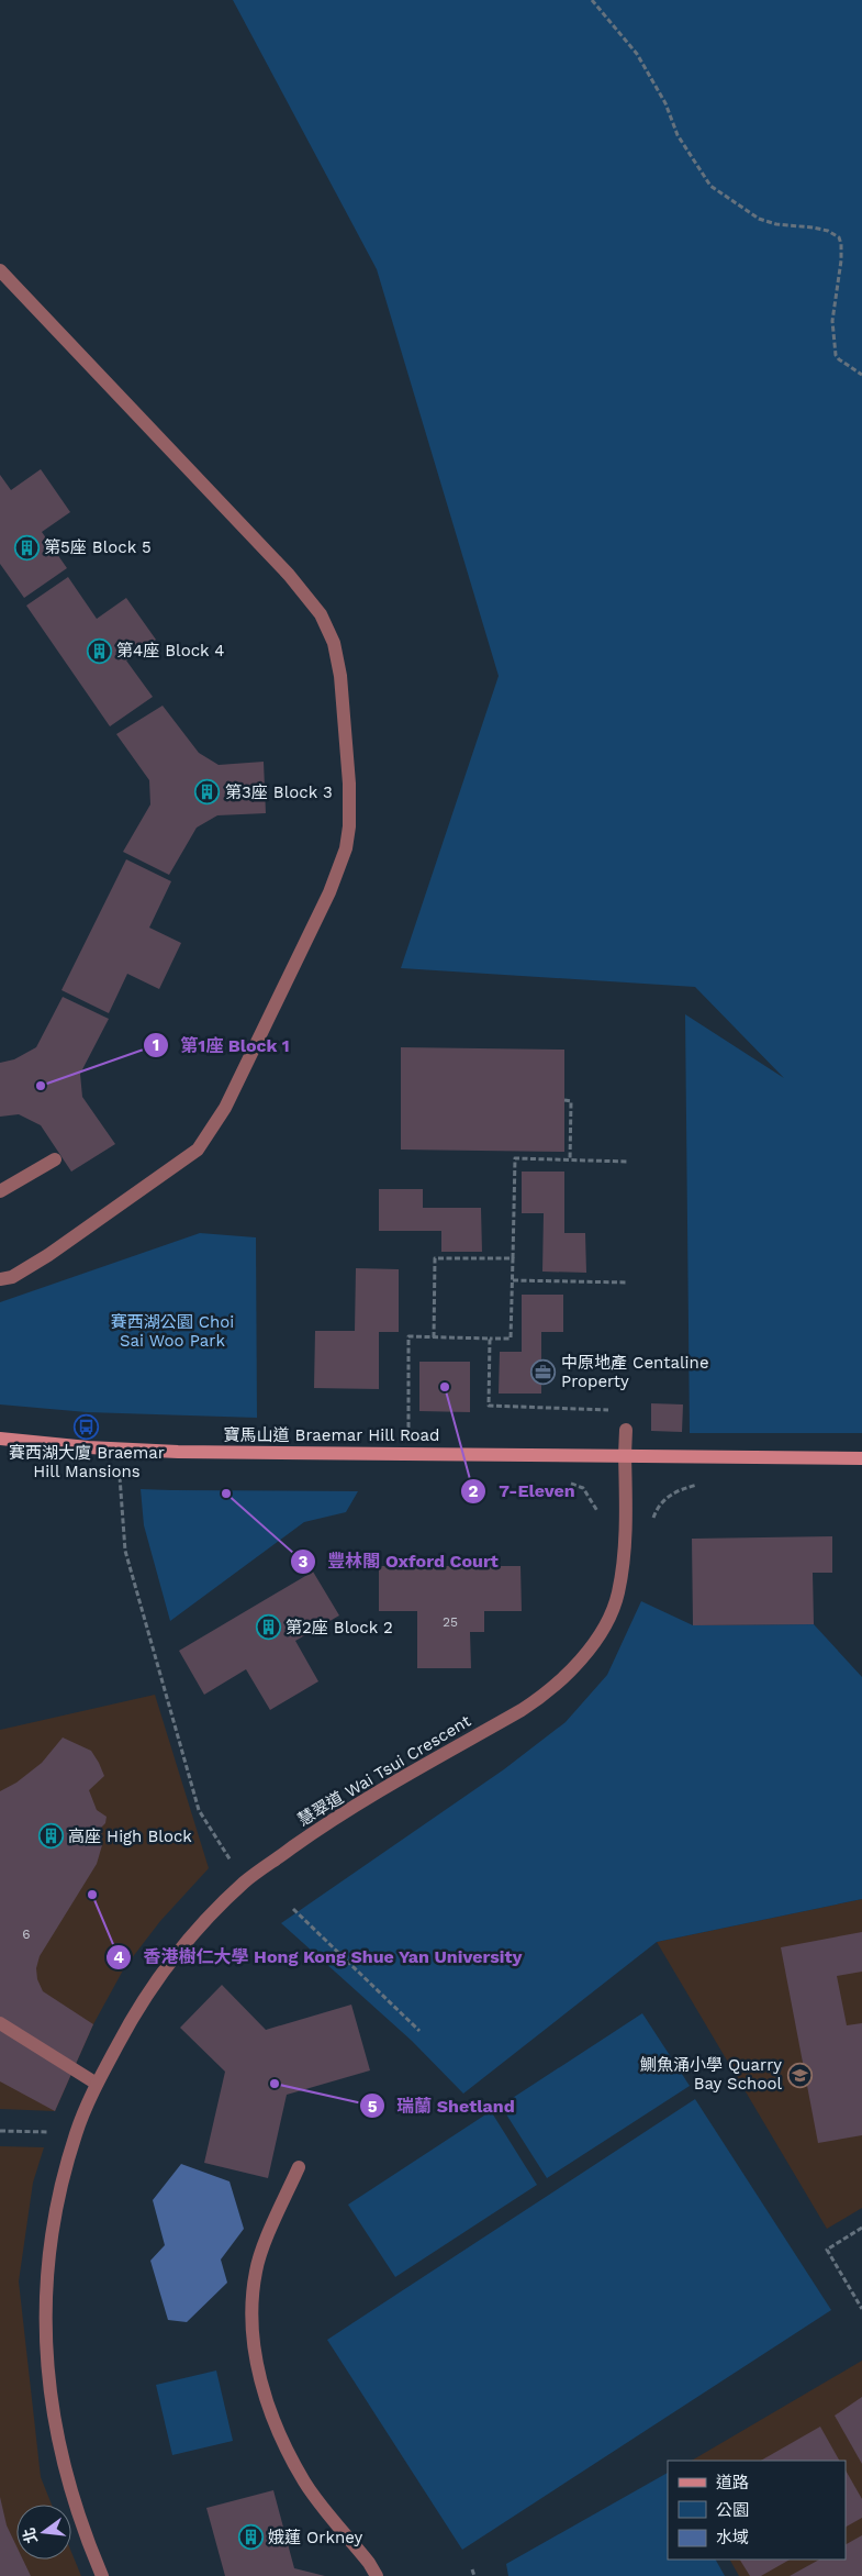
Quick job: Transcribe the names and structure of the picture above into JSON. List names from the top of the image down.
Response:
{
  "streets": {
    "street": ["寶馬山道 Braemar Hill Road", "慧翠道 Wai Tsui Crescent"]
  },
  "crossings": [
    ["寶馬山道 Braemar Hill Road", "慧翠道 Wai Tsui Crescent"]
  ],
  "parks": ["賽西湖公園 Choi Sai Woo Park"],
  "places": {
    "building": [
      "第5座 Block 5",
      "第4座 Block 4",
      "第3座 Block 3",
      "第2座 Block 2",
      "高座 High Block",
      "娥蓮 Orkney"
    ],
    "other": [
      "第1座 Block 1",
      "7-Eleven",
      "豐林閣 Oxford Court",
      "香港樹仁大學 Hong Kong Shue Yan University",
      "瑞蘭 Shetland"
    ],
    "office": ["中原地產 Centaline Property"],
    "bus stop": ["賽西湖大廈 Braemar Hill Mansions"],
    "school or university": ["鰂魚涌小學 Quarry Bay School"]
  },
  "house_numbers": ["25", "6"],
  "legend": ["道路", "公園", "水域"],
  "north": "left"
}
